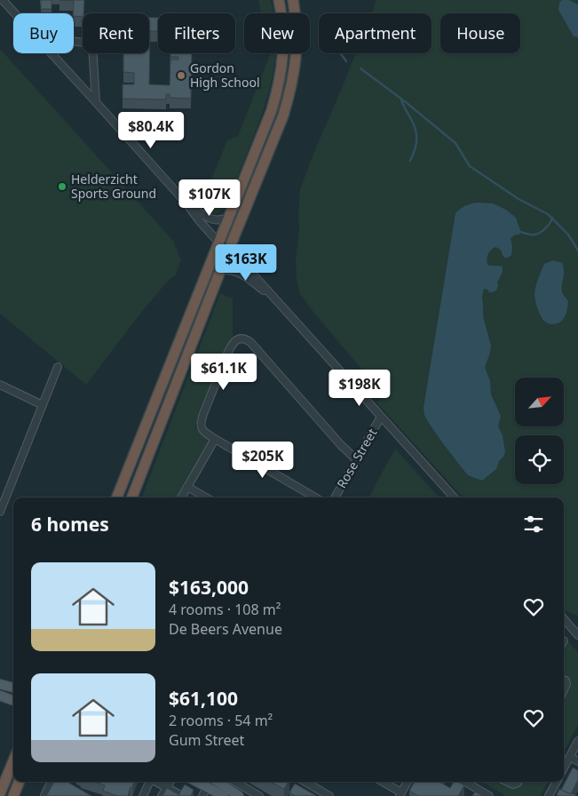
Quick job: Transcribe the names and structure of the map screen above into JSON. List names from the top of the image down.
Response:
{
  "streets": {
    "street": ["Rose Street"]
  },
  "places": ["Gordon High School", "Helderzicht Sports Ground"],
  "north": "top right",
  "page": {
    "chip": [
      "Buy",
      "Rent",
      "Filters",
      "New",
      "Apartment",
      "House"
    ],
    "price": [
      "$80.4K",
      "$107K",
      "$163K",
      "$61.1K",
      "$198K",
      "$205K"
    ],
    "heading": "6 homes",
    "list": [
      {
        "name": "$163,000",
        "note": "4 rooms · 108 m² · De Beers Avenue"
      },
      {
        "name": "$61,100",
        "note": "2 rooms · 54 m² · Gum Street"
      }
    ]
  }
}
